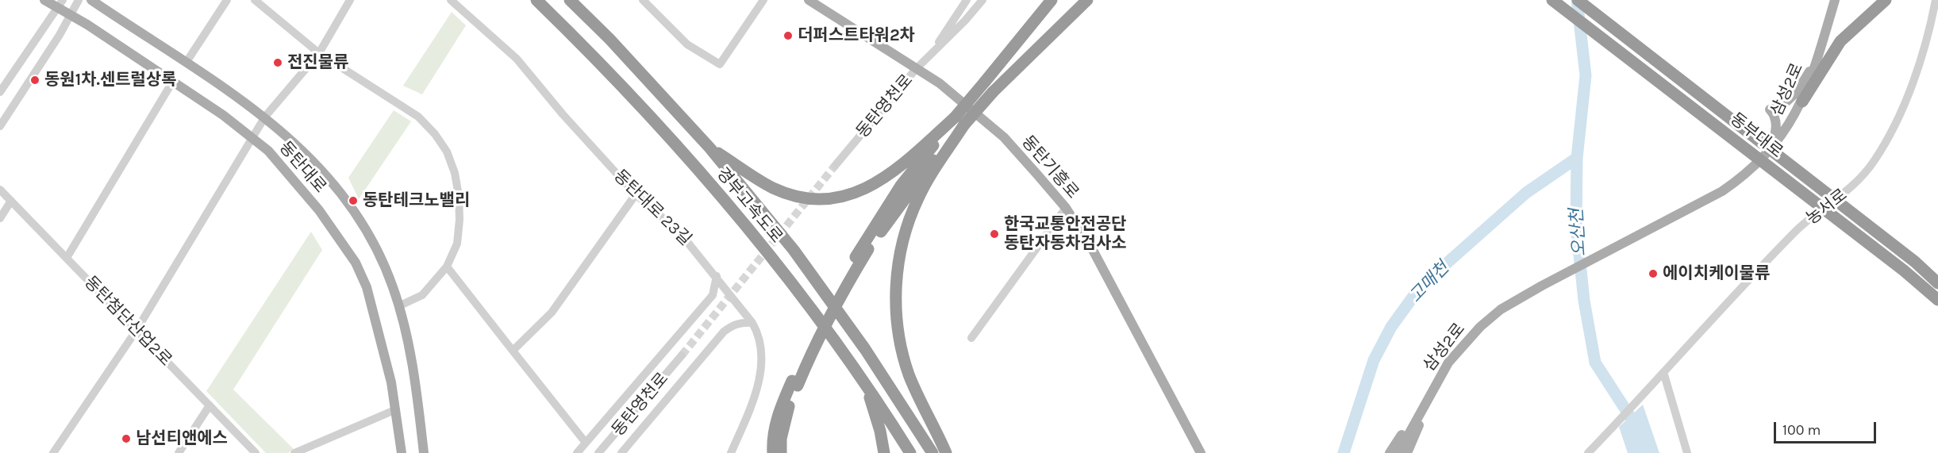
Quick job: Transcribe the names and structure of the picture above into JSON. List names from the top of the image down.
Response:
{
  "streets": {
    "highway": ["동부대로", "경부고속도로"],
    "main road": ["삼성2로", "동탄대로", "동탄기흥로"],
    "street": [
      "동탄영천로",
      "농서로",
      "동탄대로 23길",
      "동탄첨단산업2로"
    ]
  },
  "crossings": [
    ["동탄영천로", "동탄기흥로"]
  ],
  "water": ["오산천", "고매천"],
  "places": [
    "더퍼스트타워2차",
    "전진물류",
    "동원1차.센트럴상록",
    "동탄테크노밸리",
    "한국교통안전공단 동탄자동차검사소",
    "에이치케이물류",
    "남선티앤에스"
  ],
  "scale_bar": "100 m"
}
